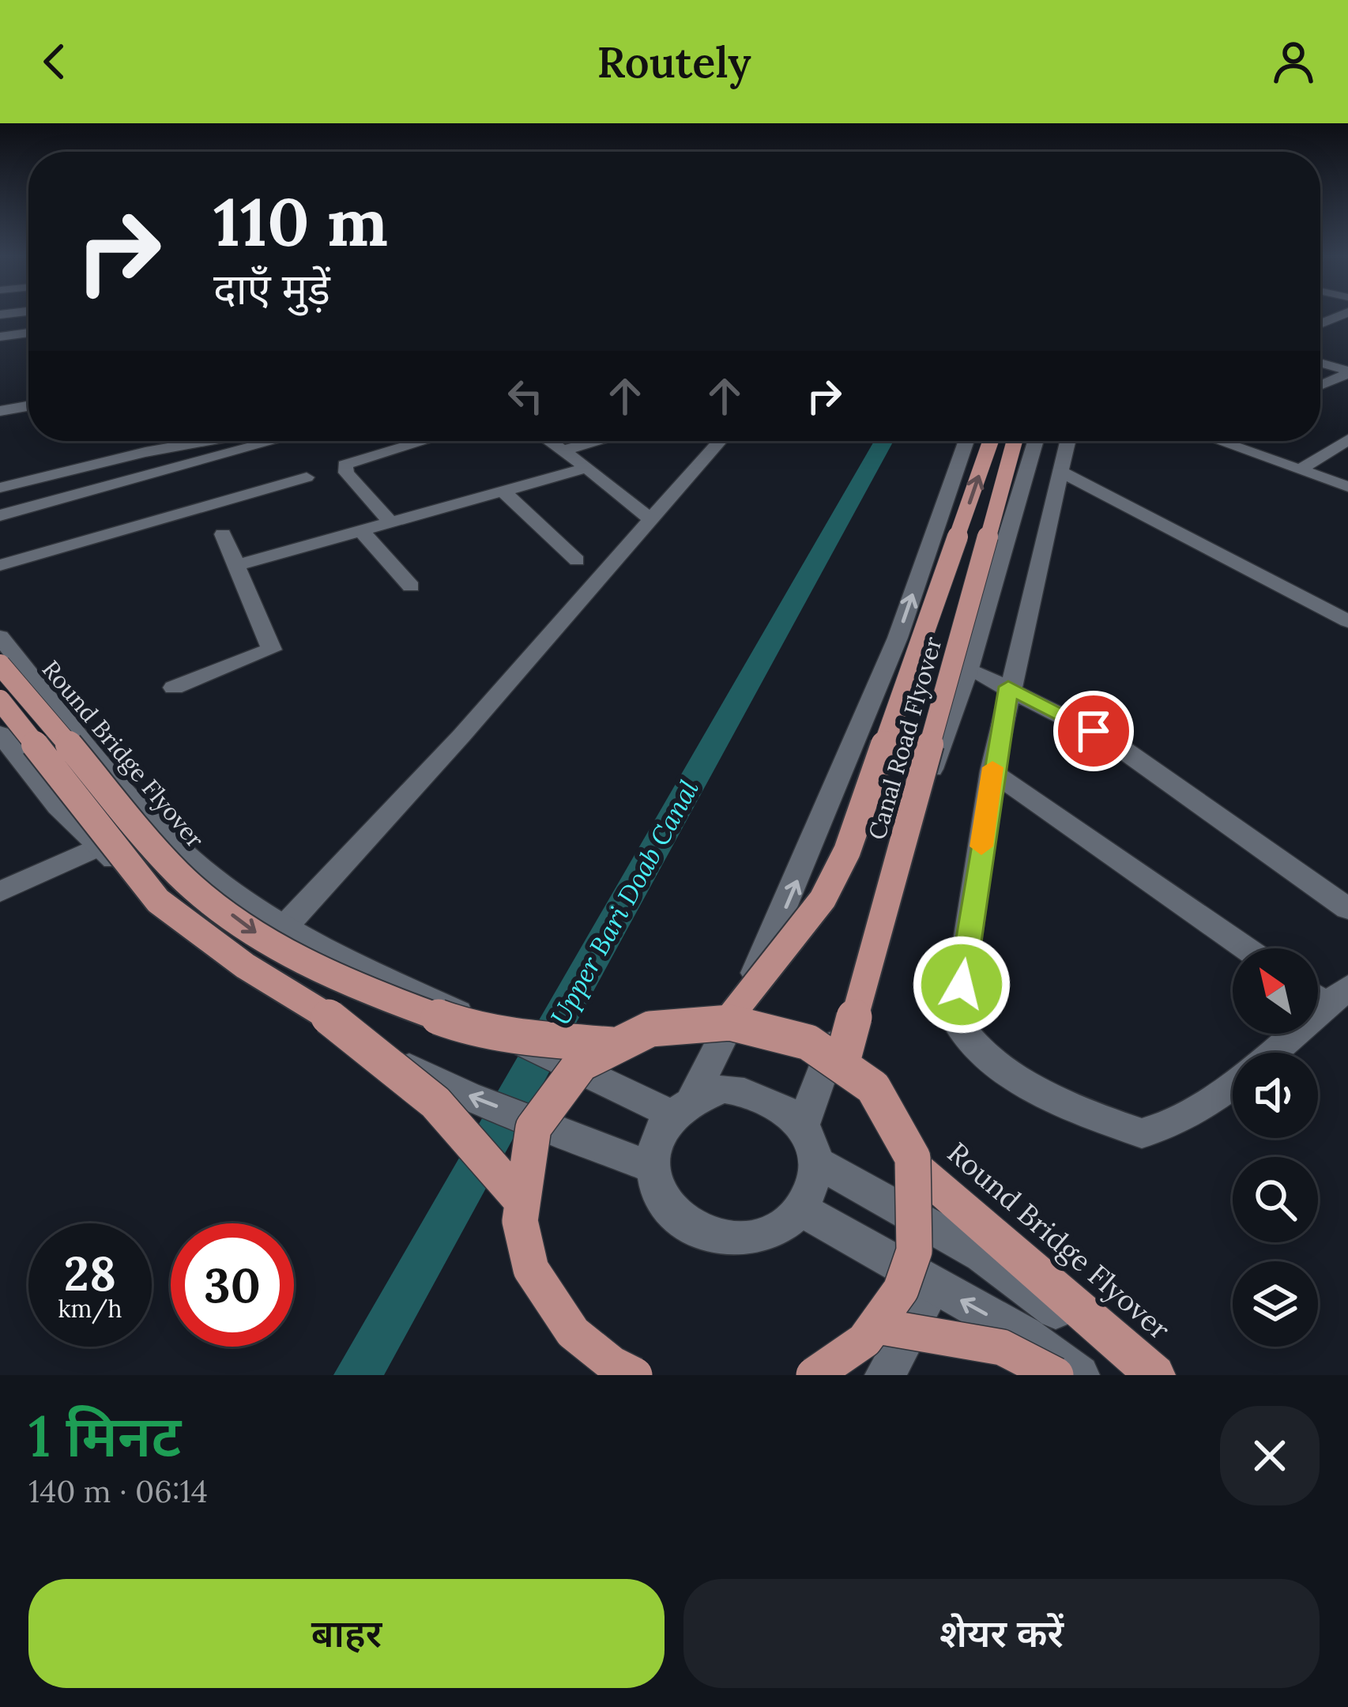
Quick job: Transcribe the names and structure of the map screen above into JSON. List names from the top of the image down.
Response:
{
  "streets": {
    "main road": ["Canal Road Flyover", "Round Bridge Flyover"]
  },
  "crossings": [
    ["Canal Road Flyover", "Round Bridge Flyover"]
  ],
  "water": ["Upper Bari Doab Canal"],
  "north": "top left",
  "page": {
    "header": "Routely",
    "turn": ["110 m", "दाएँ मुड़ें"],
    "speed": "28 km/h",
    "limit": "30",
    "heading": ["1 मिनट", "140 m · 06:14"],
    "buttons": ["बाहर", "शेयर करें"]
  }
}
